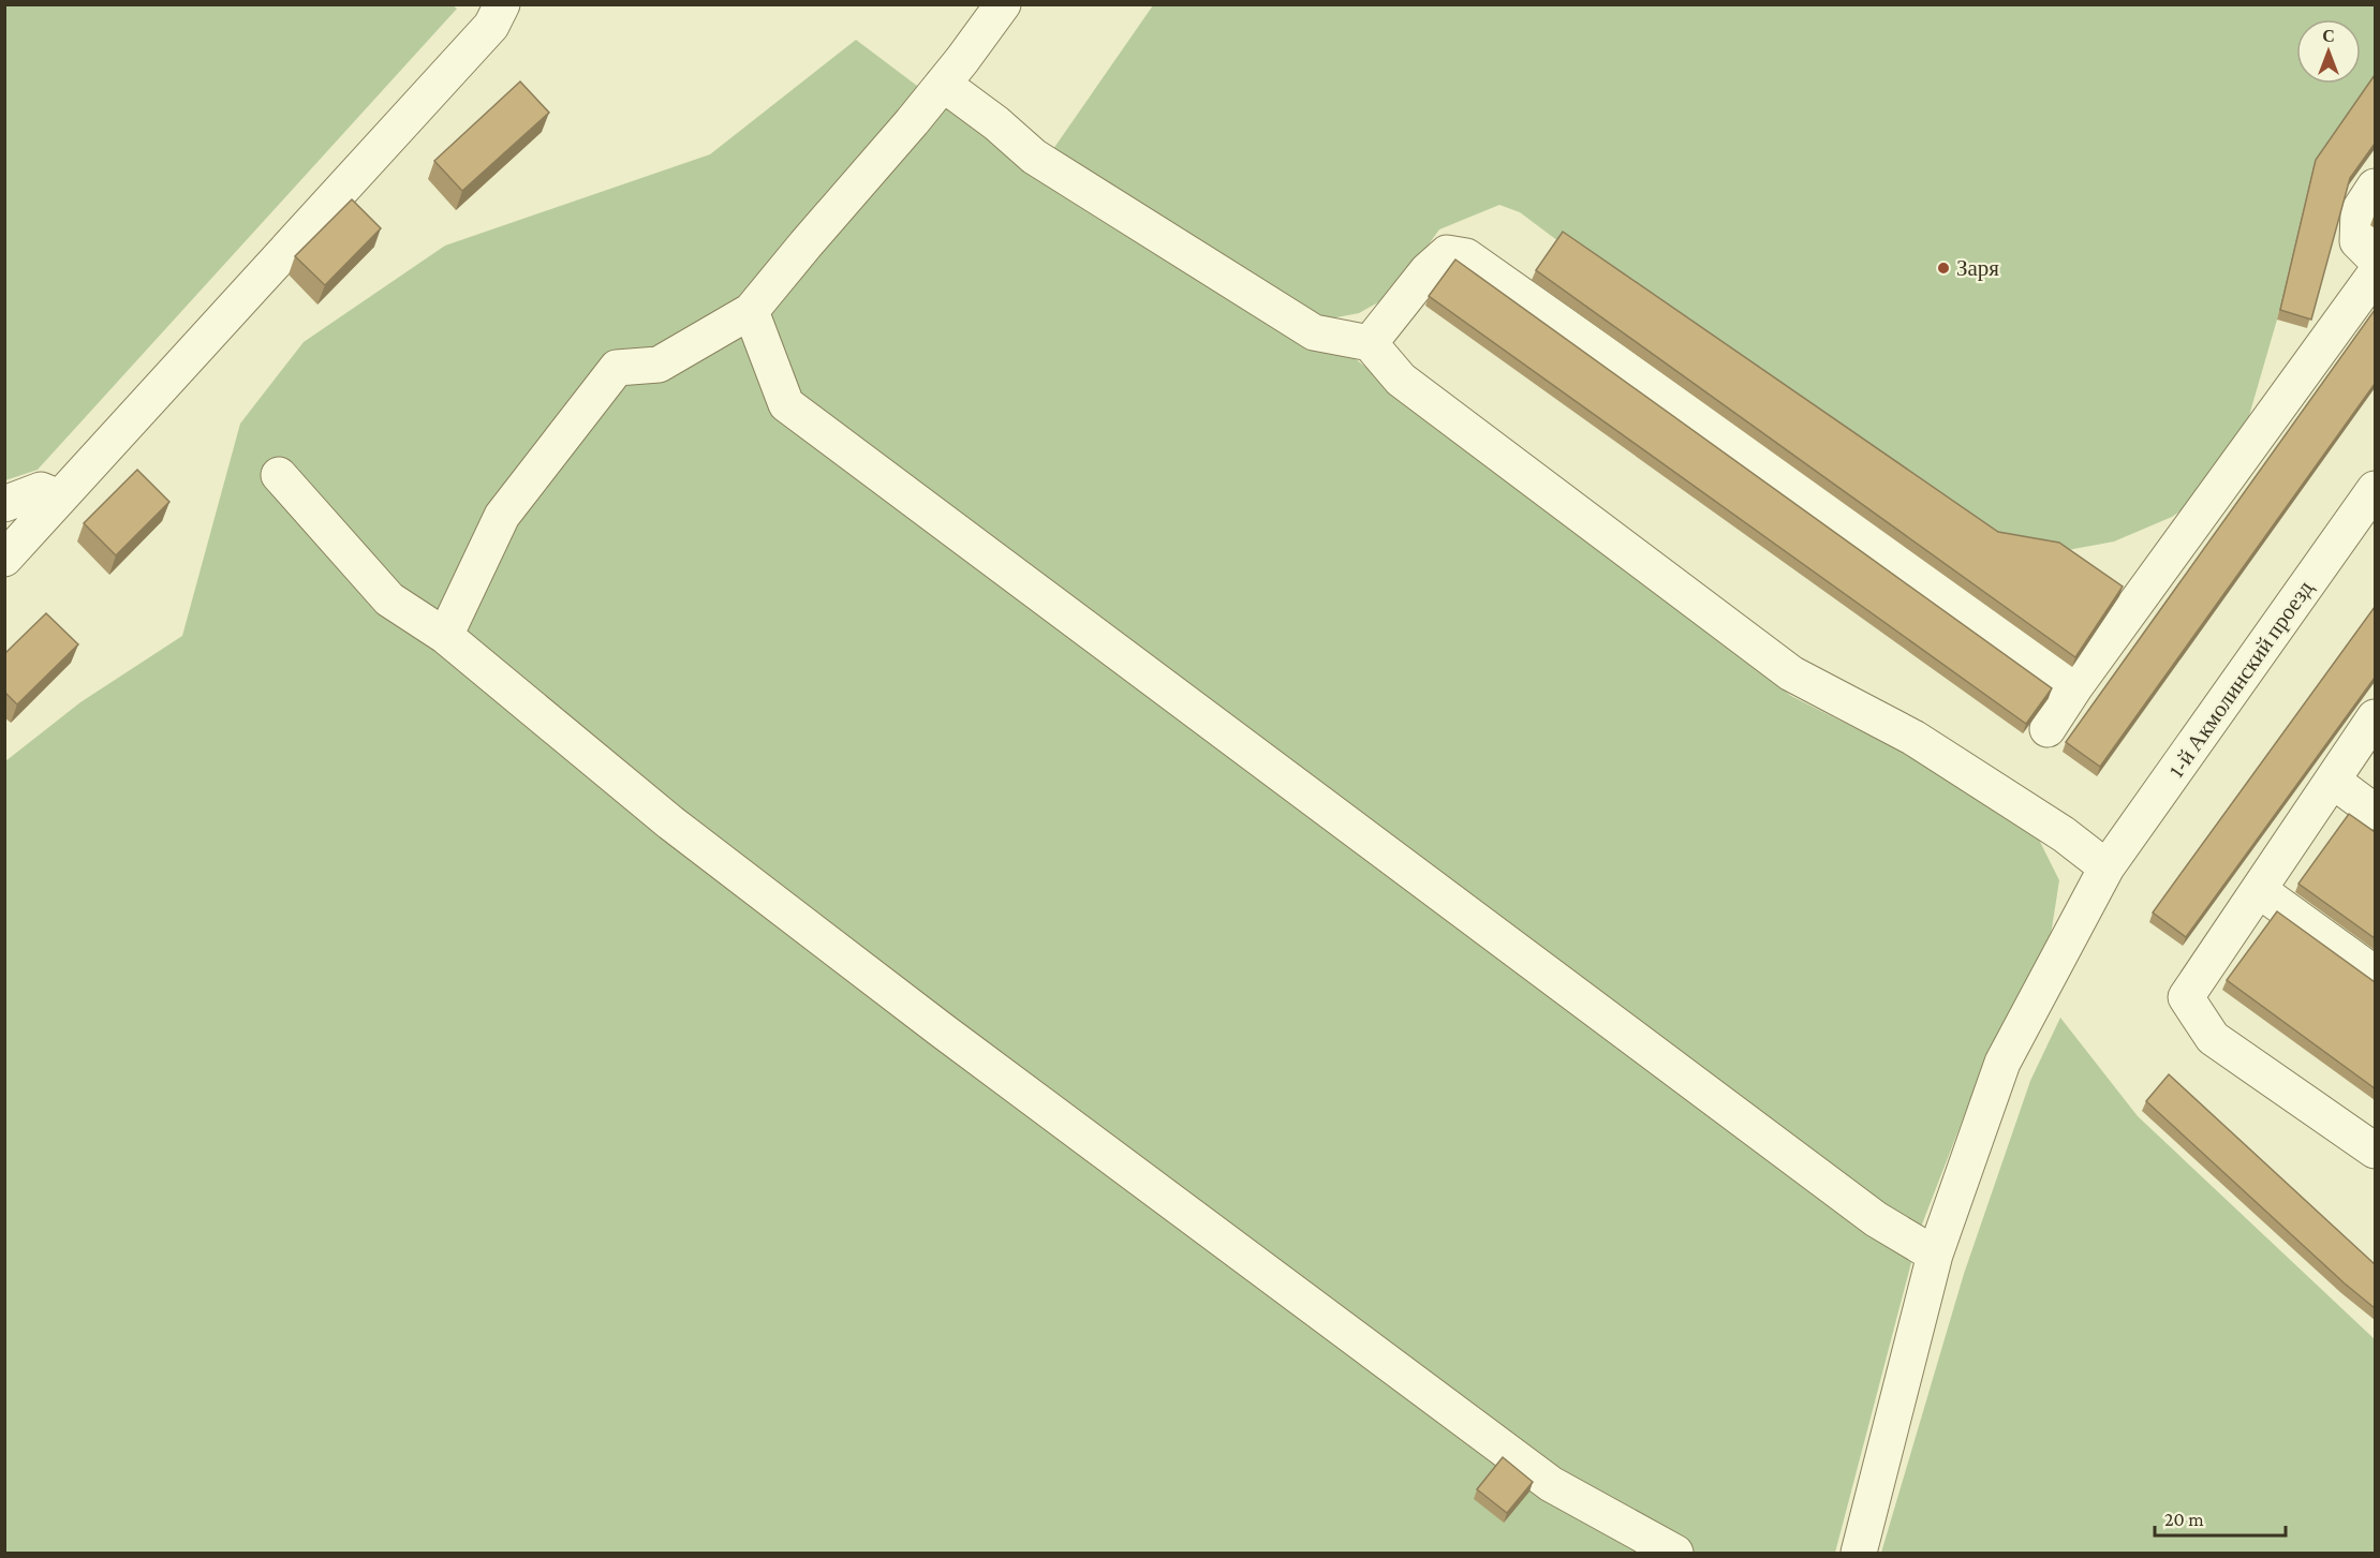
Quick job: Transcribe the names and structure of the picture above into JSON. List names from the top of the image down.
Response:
{
  "streets": {
    "street": ["1-й Акмолинский проезд"]
  },
  "places": ["Заря"],
  "scale_bar": "20 m",
  "north": "top"
}
